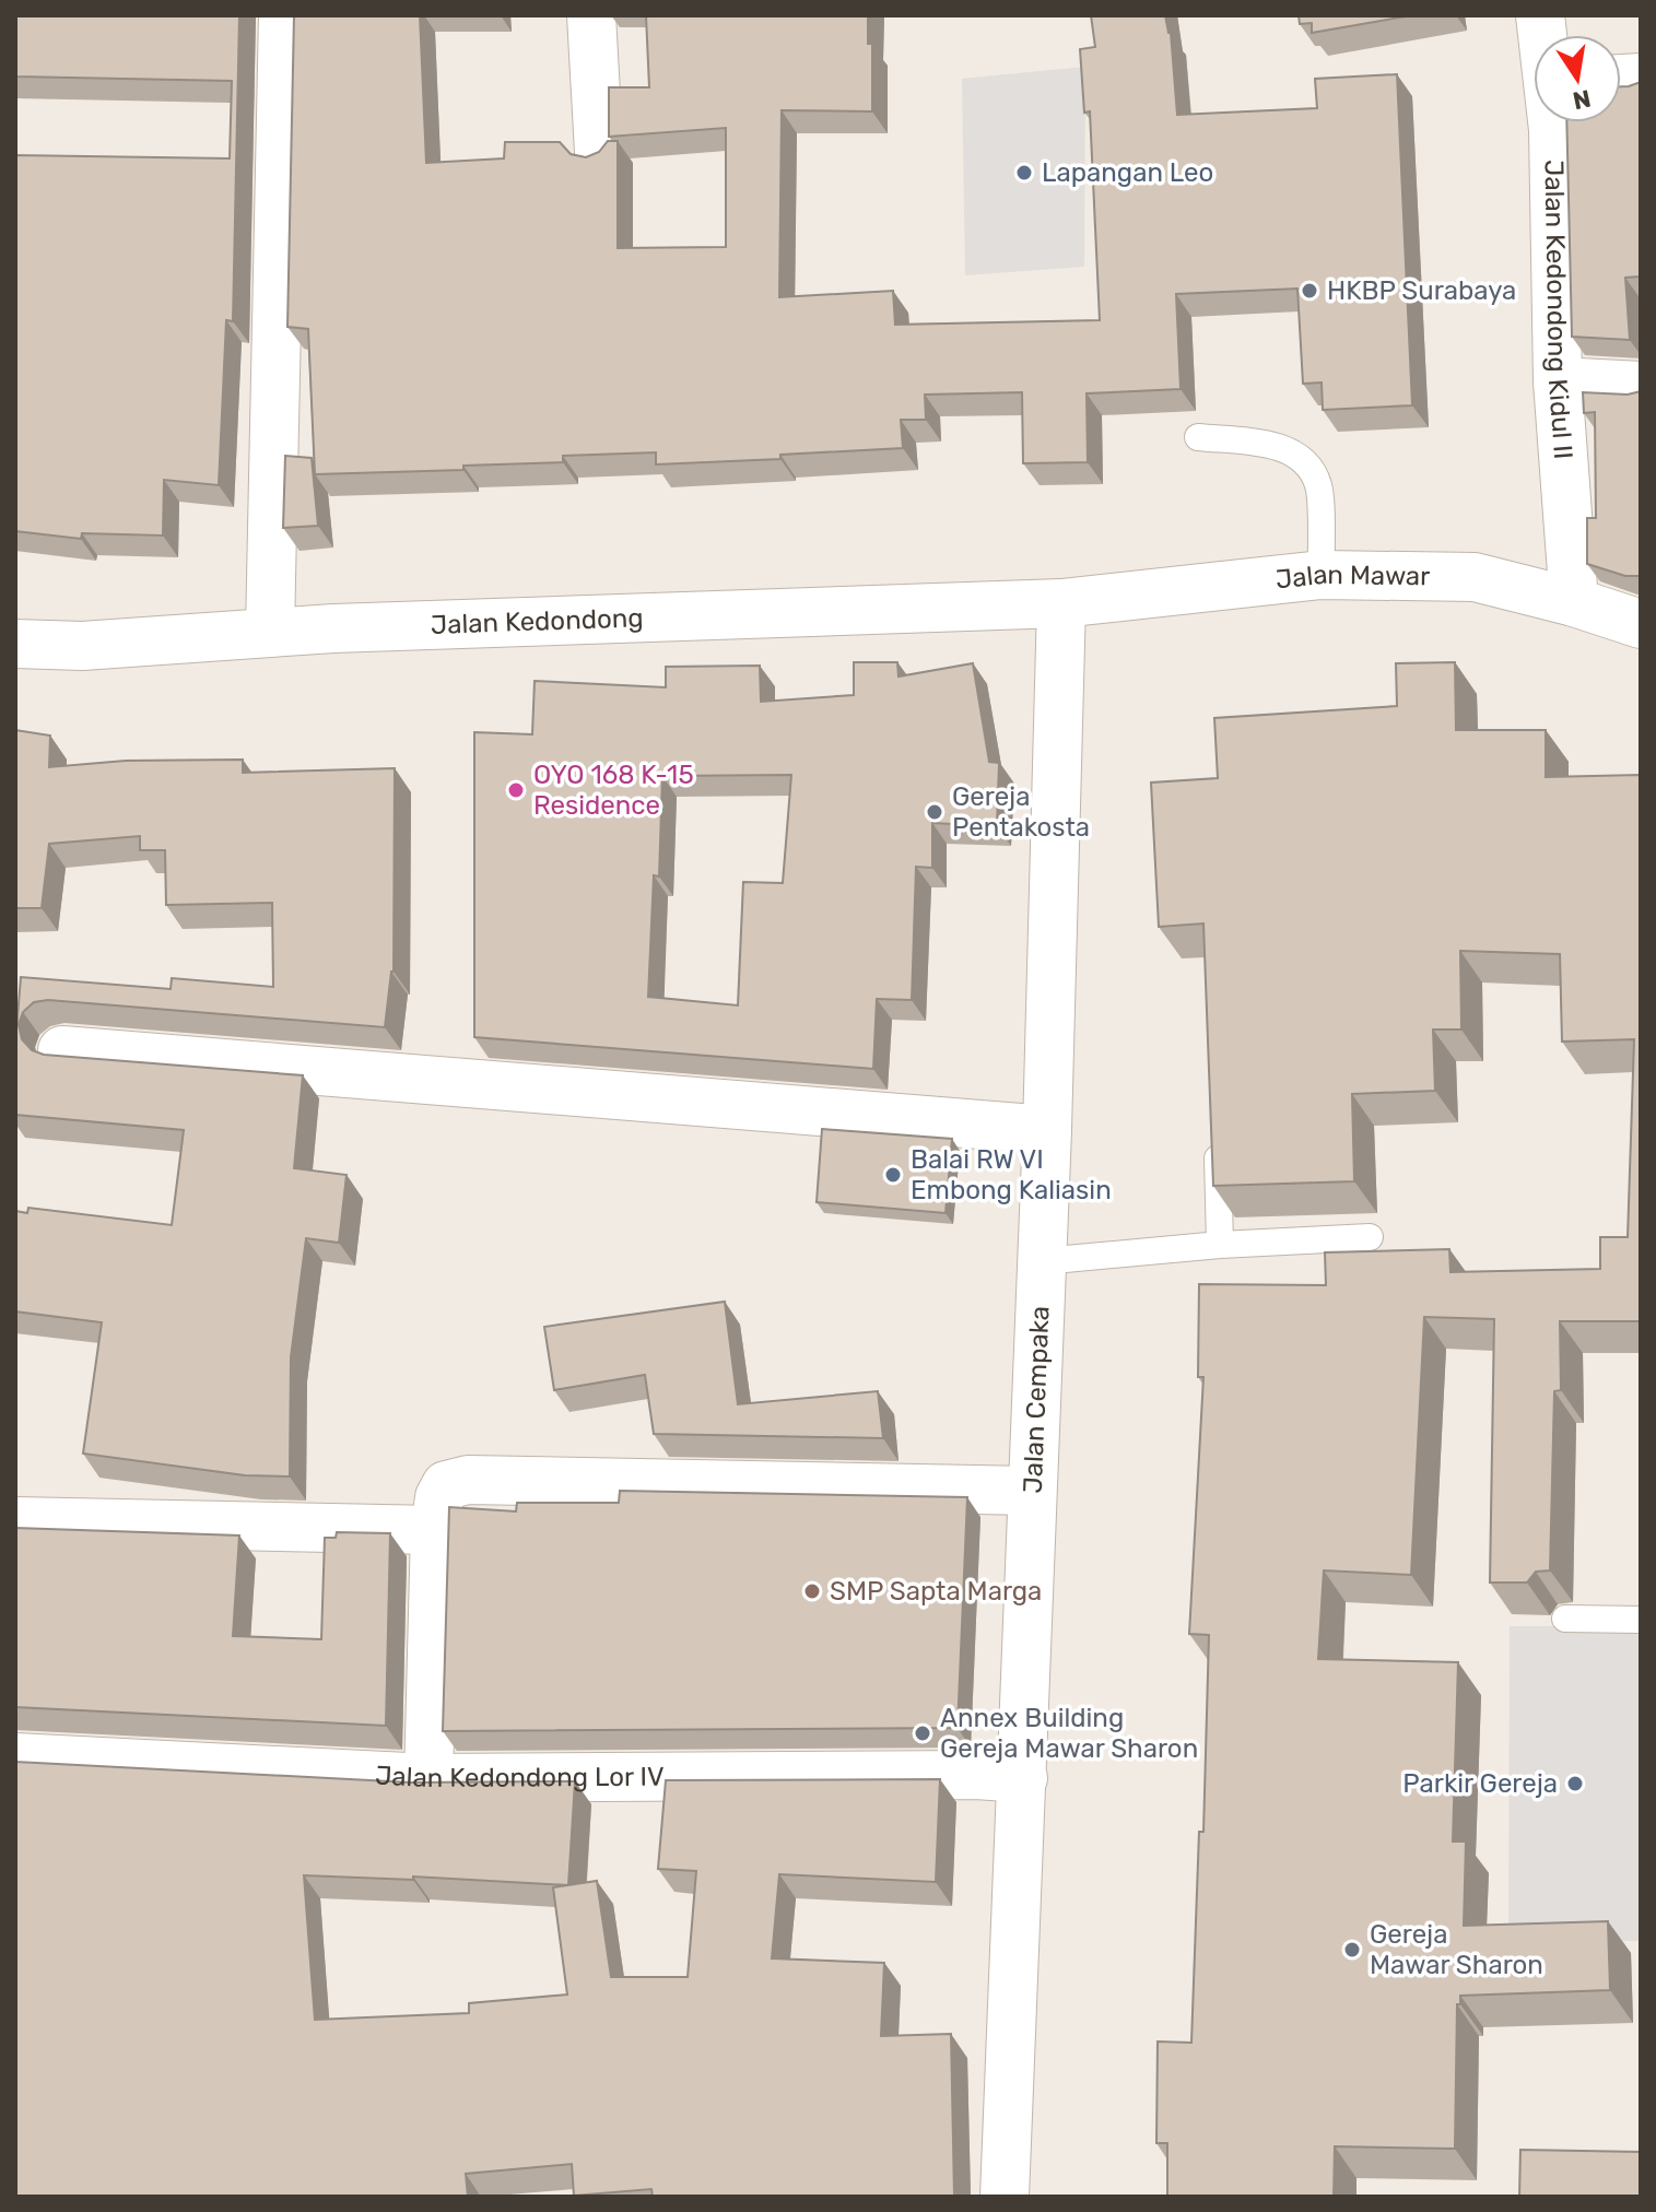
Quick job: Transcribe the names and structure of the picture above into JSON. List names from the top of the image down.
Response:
{
  "streets": {
    "street": [
      "Jalan Kedondong Kidul II",
      "Jalan Mawar",
      "Jalan Kedondong",
      "Jalan Cempaka",
      "Jalan Kedondong Lor IV"
    ]
  },
  "crossings": [
    ["Jalan Kedondong Kidul II", "Jalan Mawar"],
    ["Jalan Mawar", "Jalan Kedondong"],
    ["Jalan Mawar", "Jalan Cempaka"],
    ["Jalan Kedondong", "Jalan Cempaka"],
    ["Jalan Cempaka", "Jalan Kedondong Lor IV"]
  ],
  "places": [
    "Lapangan Leo",
    "HKBP Surabaya",
    "OYO 168 K-15 Residence",
    "Gereja Pentakosta",
    "Balai RW VI Embong Kaliasin",
    "SMP Sapta Marga",
    "Annex Building Gereja Mawar Sharon",
    "Parkir Gereja",
    "Gereja Mawar Sharon"
  ],
  "north": "bottom"
}
